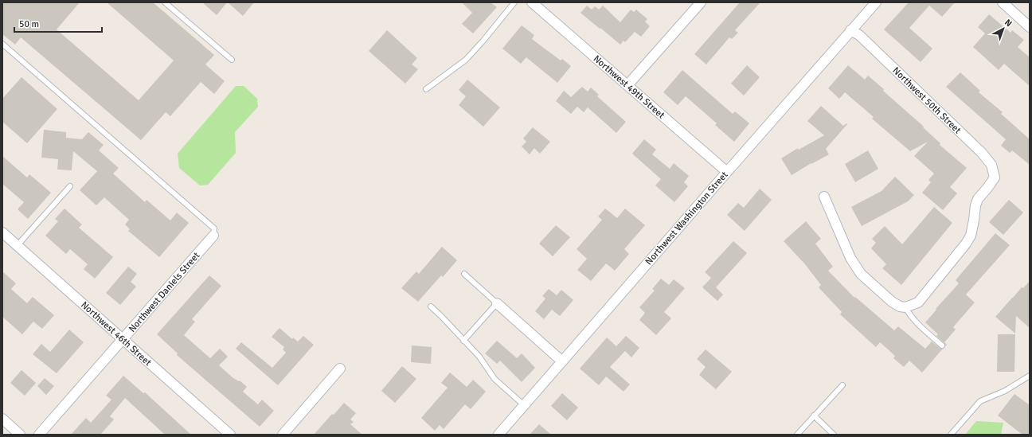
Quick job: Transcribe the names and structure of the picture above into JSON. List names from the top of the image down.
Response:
{
  "streets": {
    "street": [
      "Northwest 49th Street",
      "Northwest 50th Street",
      "Northwest Washington Street",
      "Northwest Daniels Street",
      "Northwest 46th Street"
    ]
  },
  "crossings": [
    ["Northwest 49th Street", "Northwest Washington Street"],
    ["Northwest 50th Street", "Northwest Washington Street"],
    ["Northwest Daniels Street", "Northwest 46th Street"]
  ],
  "scale_bar": "50 m",
  "north": "top right"
}
